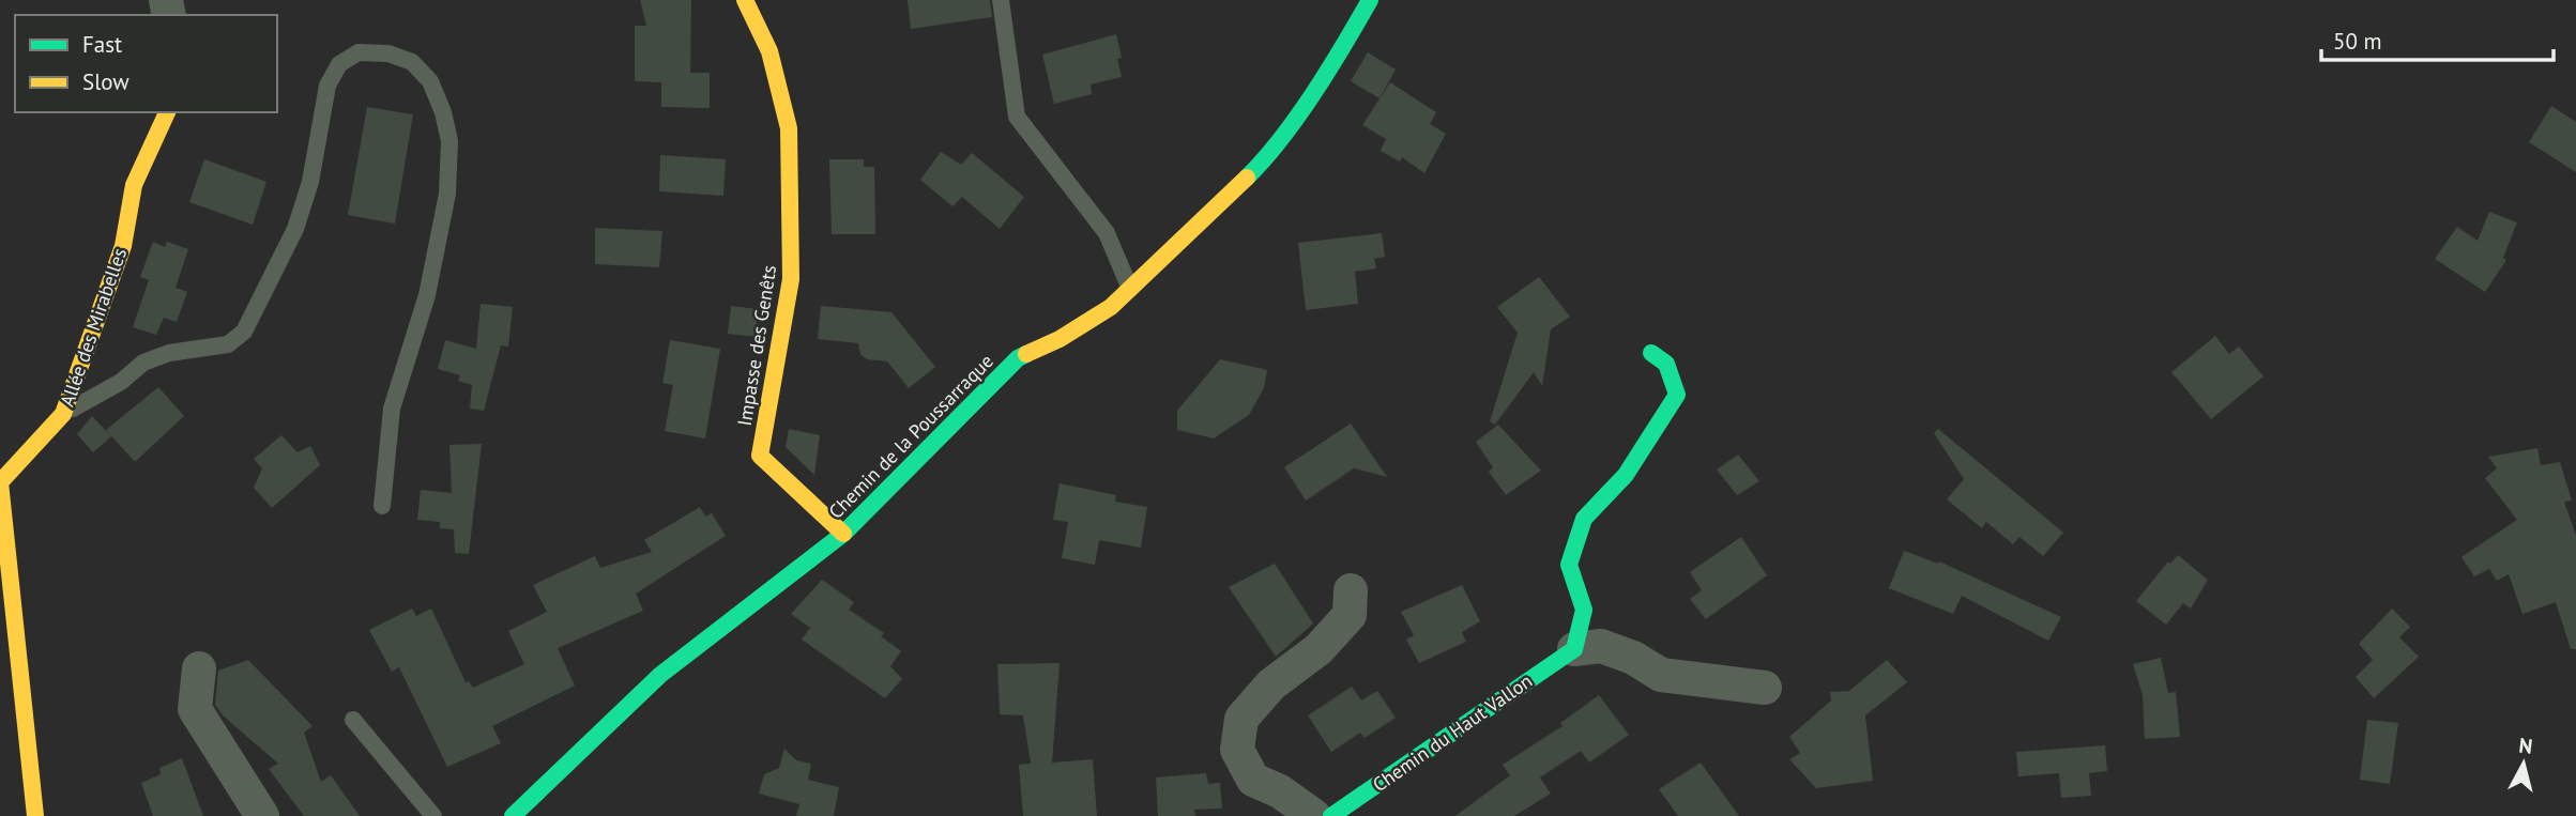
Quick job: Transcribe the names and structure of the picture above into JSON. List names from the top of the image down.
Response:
{
  "streets": {
    "street": [
      "Allée des Mirabelles",
      "Impasse des Genêts",
      "Chemin de la Poussarraque",
      "Chemin du Haut Vallon"
    ]
  },
  "crossings": [
    ["Impasse des Genêts", "Chemin de la Poussarraque"]
  ],
  "legend": ["Fast", "Slow"],
  "scale_bar": "50 m",
  "north": "top"
}
